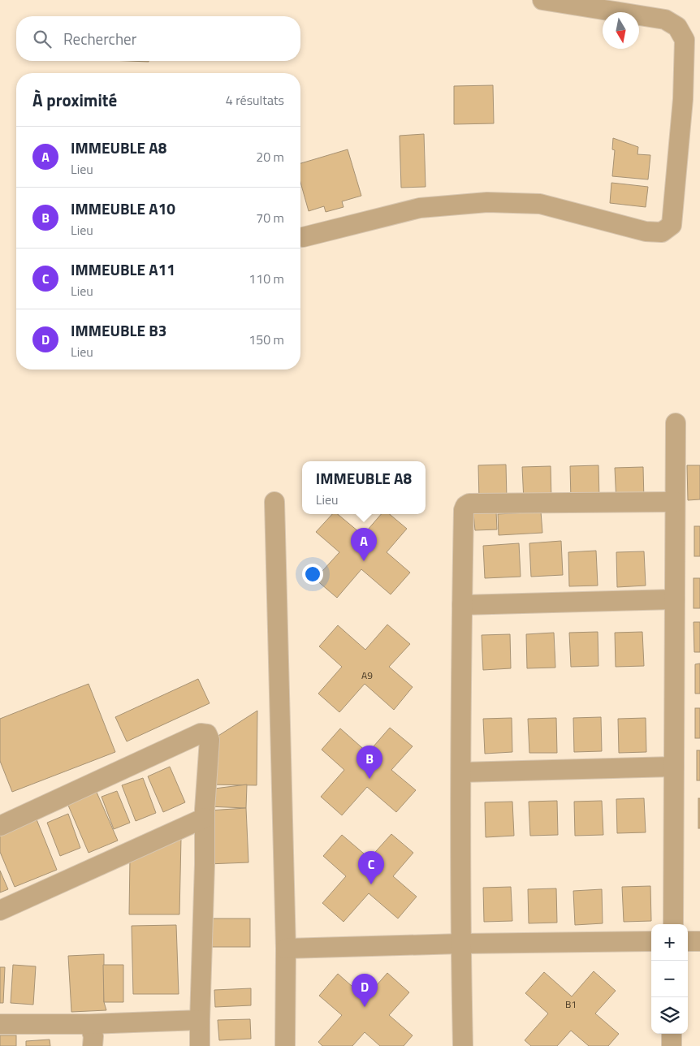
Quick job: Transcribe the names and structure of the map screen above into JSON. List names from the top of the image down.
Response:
{
  "house_numbers": ["A9", "B1"],
  "north": "bottom",
  "page": {
    "search": "Rechercher",
    "heading": ["À proximité", "4 résultats"],
    "list": [
      {
        "mark": "A",
        "name": "IMMEUBLE A8",
        "note": "Lieu",
        "value": "20 m"
      },
      {
        "mark": "B",
        "name": "IMMEUBLE A10",
        "note": "Lieu",
        "value": "70 m"
      },
      {
        "mark": "C",
        "name": "IMMEUBLE A11",
        "note": "Lieu",
        "value": "110 m"
      },
      {
        "mark": "D",
        "name": "IMMEUBLE B3",
        "note": "Lieu",
        "value": "150 m"
      }
    ],
    "popup": ["IMMEUBLE A8", "Lieu"],
    "pins": [
      "A",
      "B",
      "C",
      "D"
    ],
    "map_buttons": ["+", "−"]
  }
}
